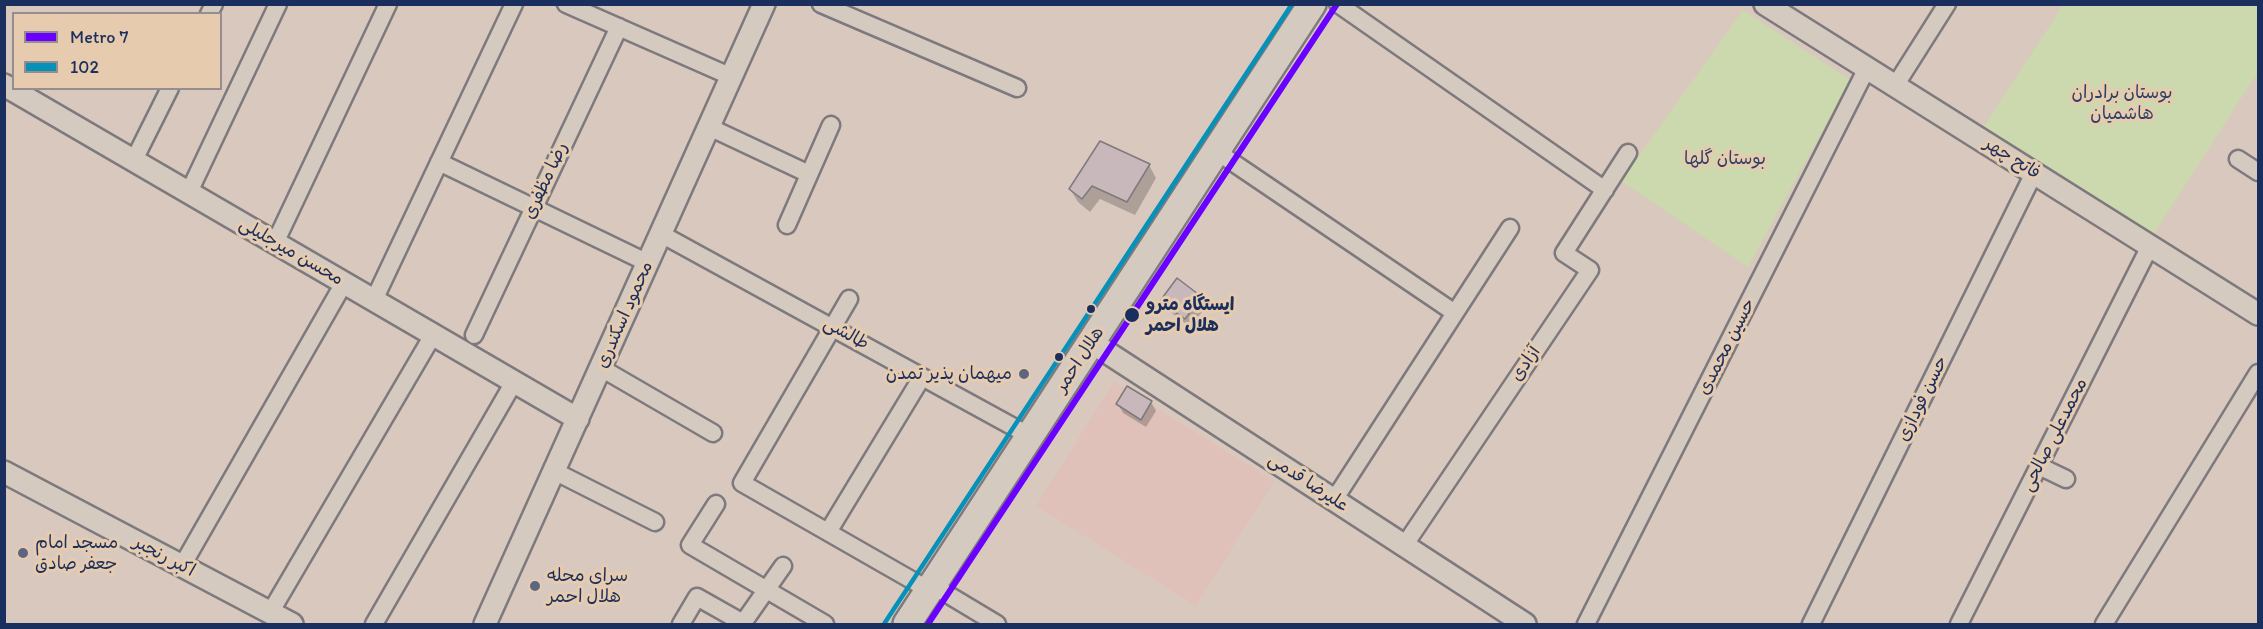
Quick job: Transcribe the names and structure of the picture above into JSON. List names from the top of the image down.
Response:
{
  "streets": {
    "main road": ["هلال احمر"],
    "street": [
      "فاتح چهر",
      "رضا مظفری",
      "محسن میرجلیلی",
      "محمود اسکندری",
      "طالشی",
      "حسین محمدی",
      "آزادی",
      "حسن فودازی",
      "محمدعلی صالحی",
      "علیرضا قدمی",
      "اکبر رنجبر"
    ]
  },
  "crossings": [
    ["فاتح چهر", "حسین محمدی"],
    ["فاتح چهر", "حسن فودازی"],
    ["فاتح چهر", "محمدعلی صالحی"],
    ["محسن میرجلیلی", "محمود اسکندری"],
    ["محمود اسکندری", "طالشی"],
    ["طالشی", "هلال احمر"],
    ["هلال احمر", "علیرضا قدمی"],
    ["آزادی", "علیرضا قدمی"]
  ],
  "parks": ["بوستان برادران هاشمیان", "بوستان گلها"],
  "places": [
    "ایستگاه مترو هلال احمر",
    "میهمان پذیر تمدن",
    "مسجد امام جعفر صادق",
    "سرای محله هلال احمر"
  ],
  "lines": ["metro line 7", "transit line 102"],
  "legend": ["Metro 7", "102"]
}
